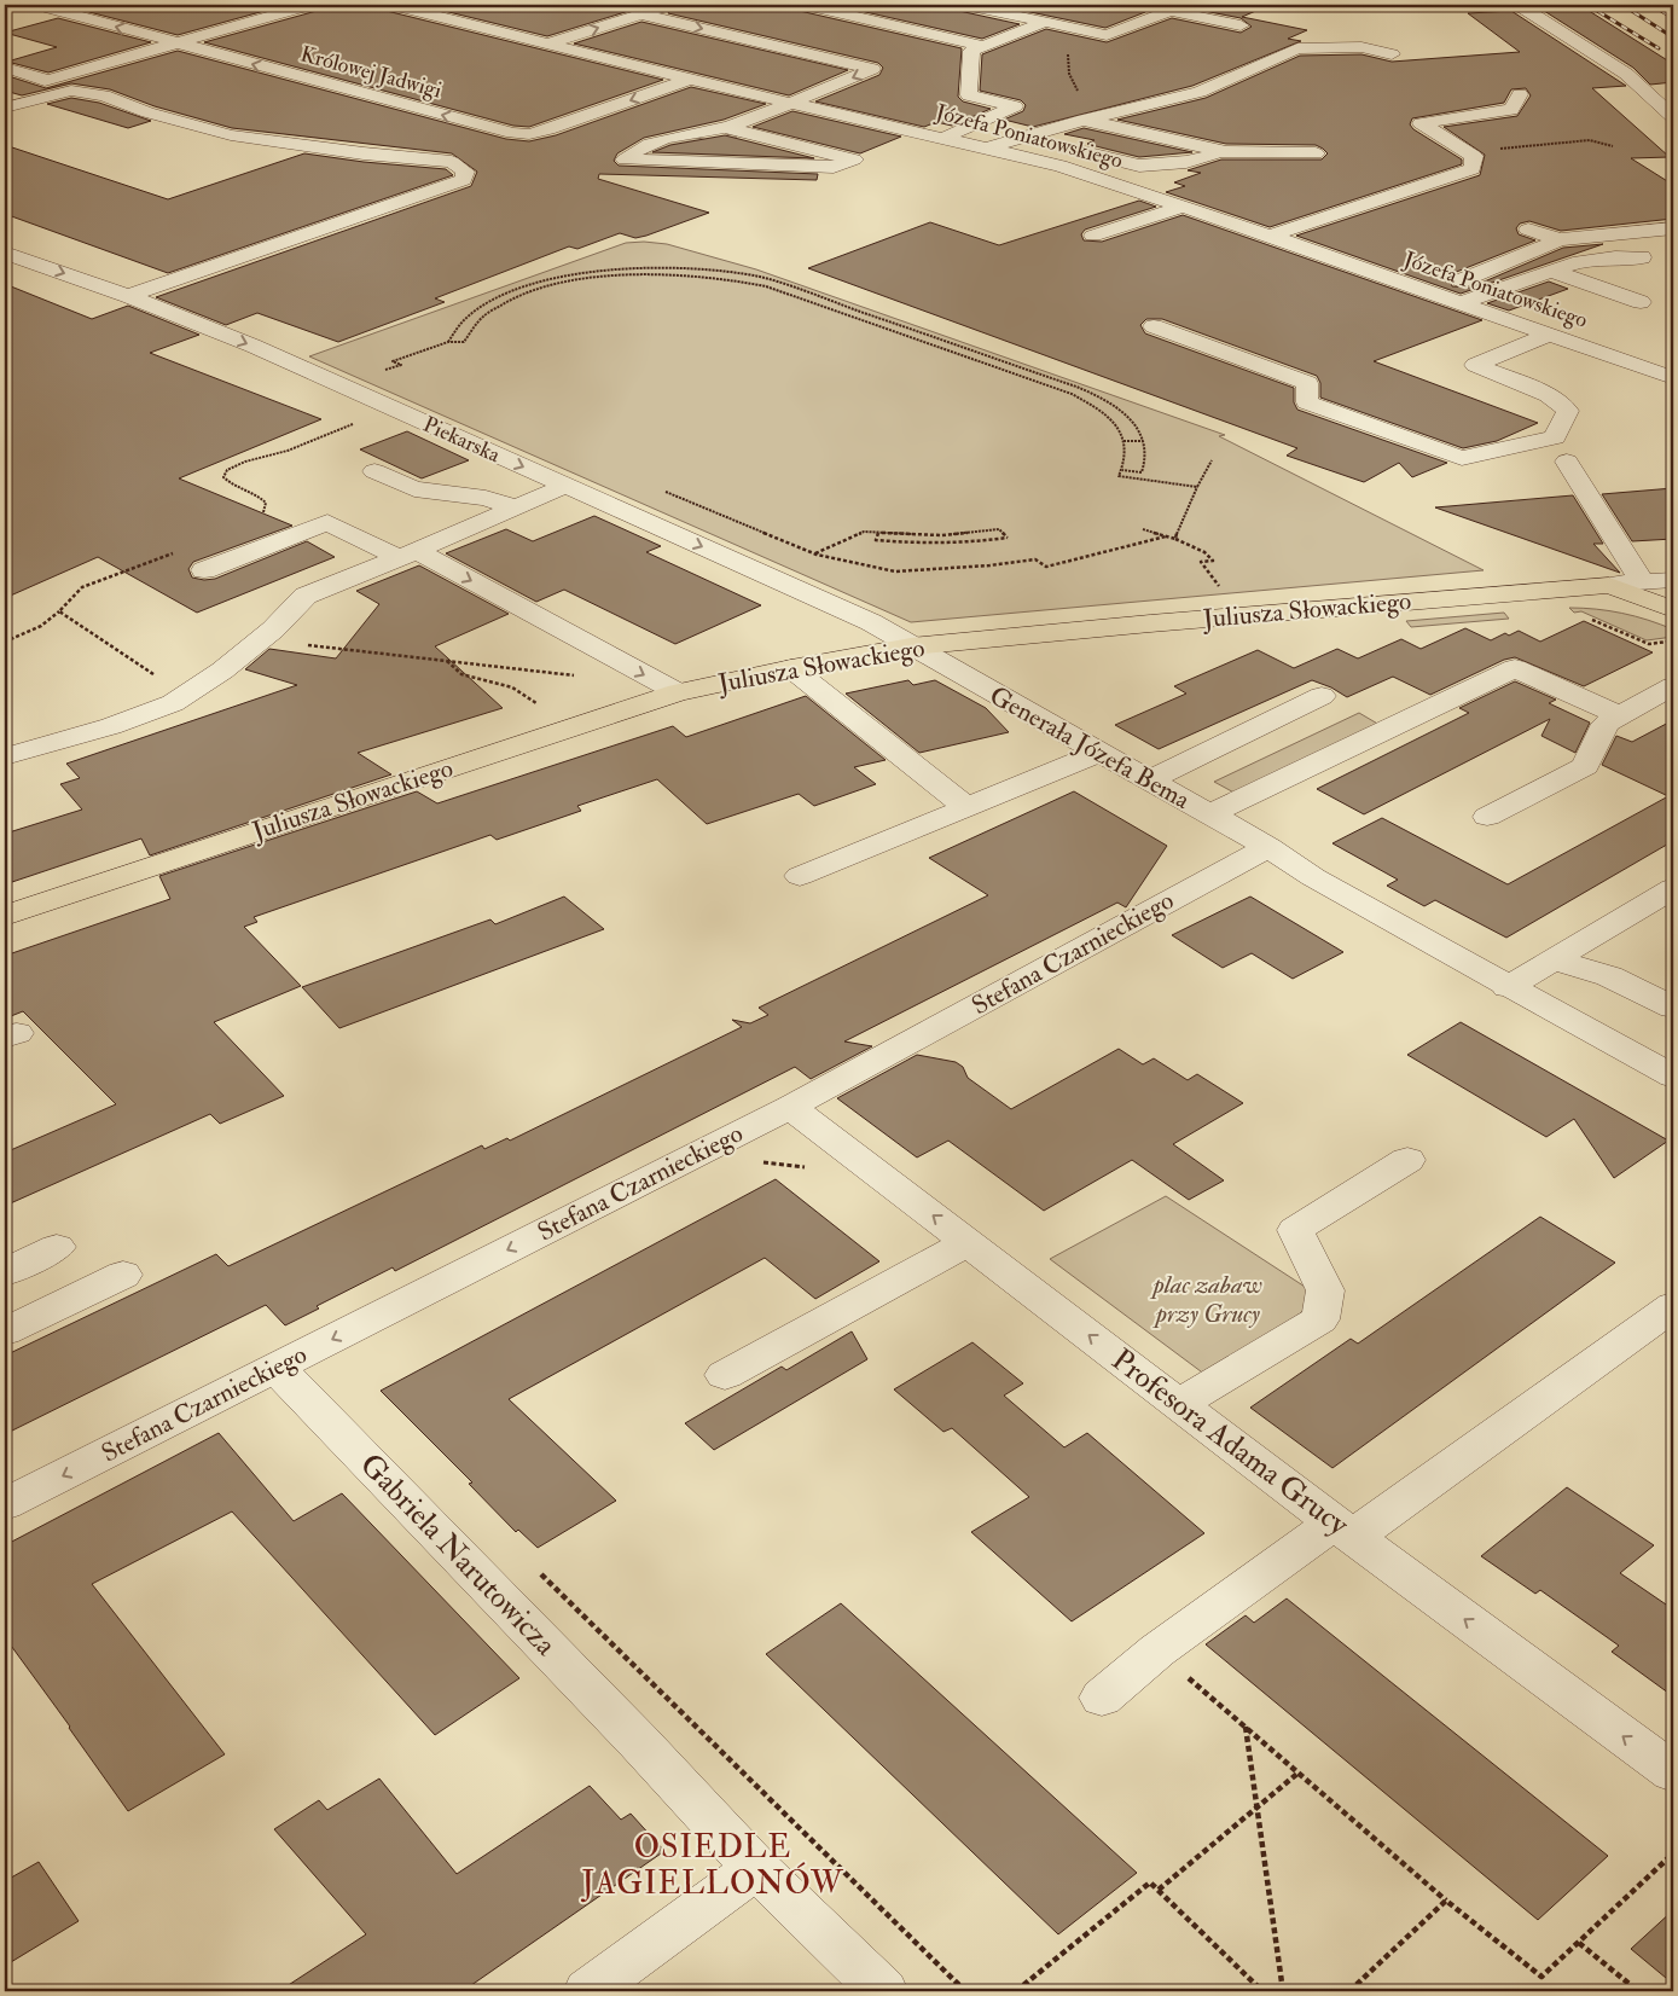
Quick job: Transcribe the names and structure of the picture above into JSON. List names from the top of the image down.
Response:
{
  "streets": {
    "main road": ["Juliusza Słowackiego"],
    "street": [
      "Królowej Jadwigi",
      "Józefa Poniatowskiego",
      "Piekarska",
      "Generała Józefa Bema",
      "Stefana Czarnieckiego",
      "Profesora Adama Grucy",
      "Gabriela Narutowicza"
    ]
  },
  "crossings": [
    ["Królowej Jadwigi", "Józefa Poniatowskiego"],
    ["Piekarska", "Juliusza Słowackiego"],
    ["Piekarska", "Generała Józefa Bema"],
    ["Juliusza Słowackiego", "Generała Józefa Bema"],
    ["Generała Józefa Bema", "Stefana Czarnieckiego"],
    ["Stefana Czarnieckiego", "Profesora Adama Grucy"],
    ["Stefana Czarnieckiego", "Gabriela Narutowicza"]
  ],
  "one_way": ["Profesora Adama Grucy"],
  "districts": ["OSIEDLE JAGIELLONÓW"],
  "parks": ["plac zabaw przy Grucy"]
}
